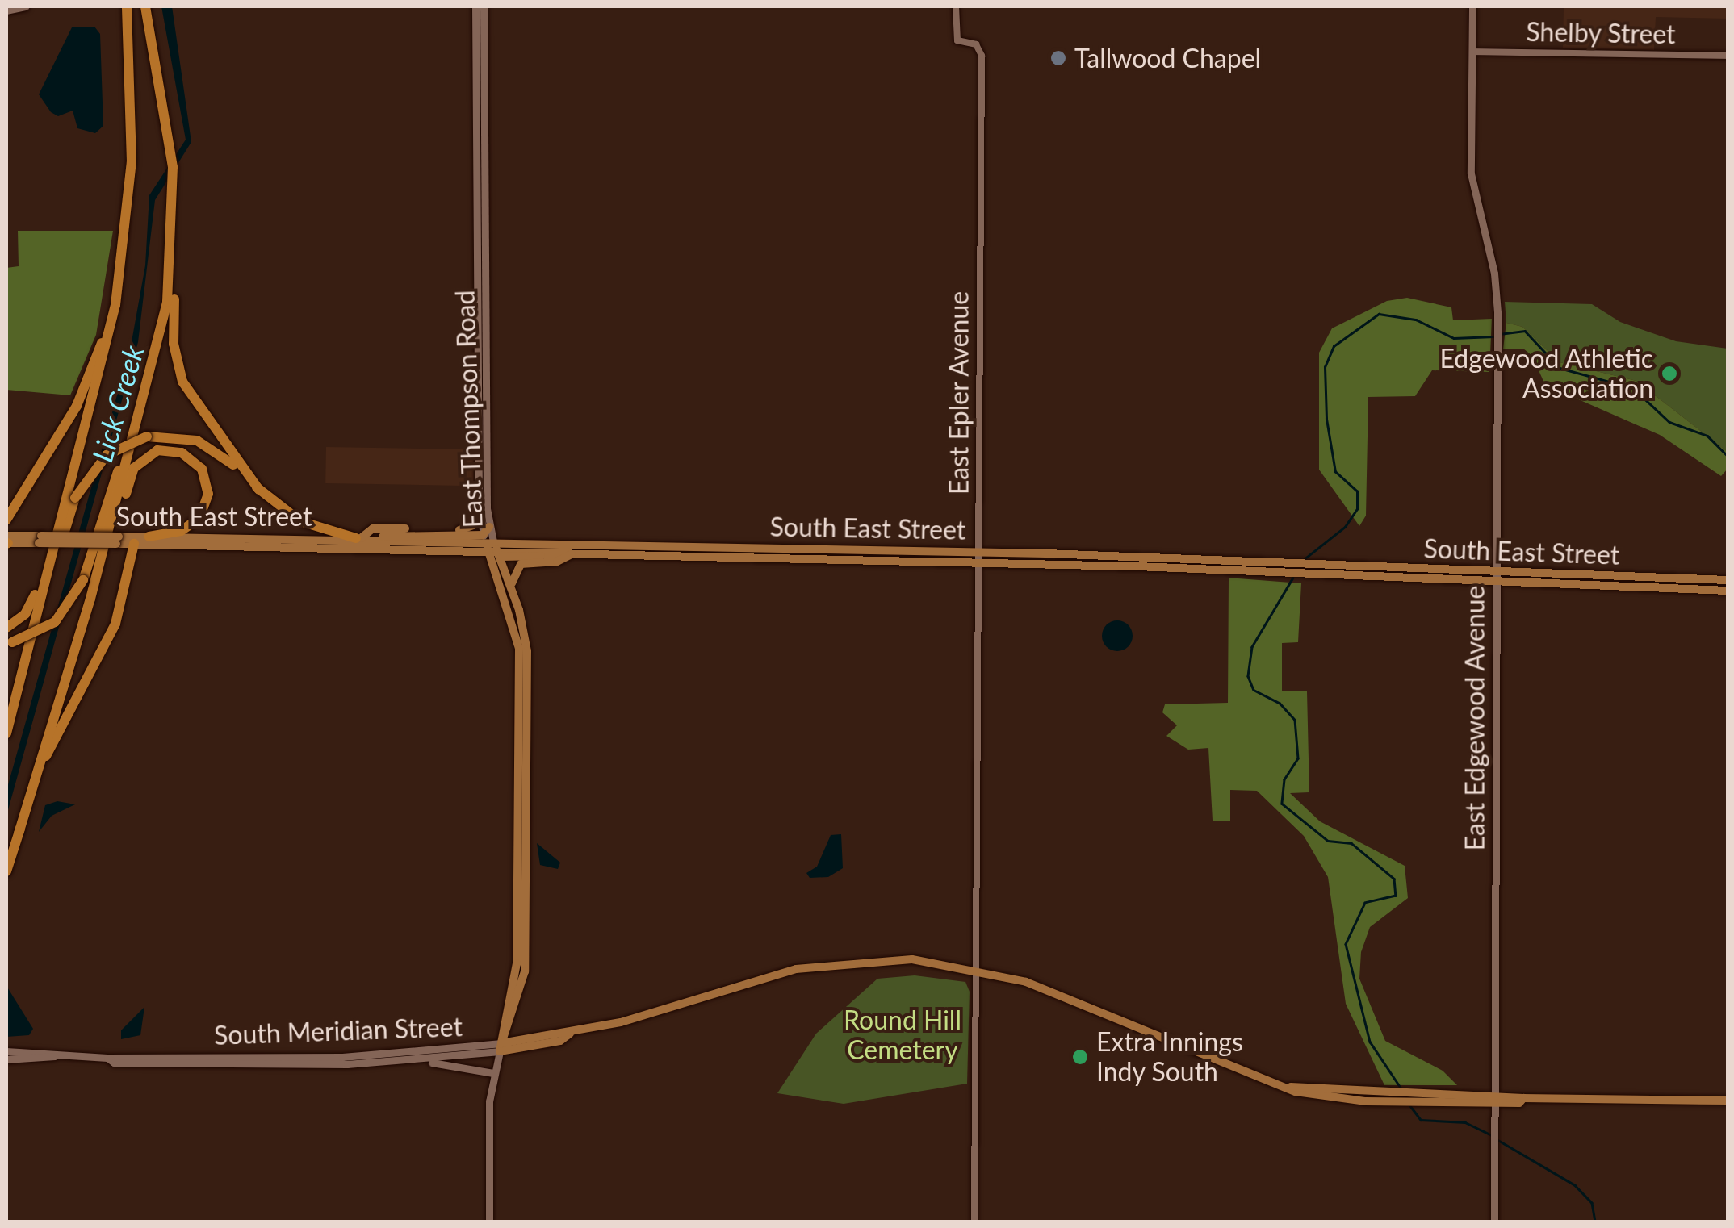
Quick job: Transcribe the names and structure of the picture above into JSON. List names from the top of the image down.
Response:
{
  "streets": {
    "main road": [
      "East Thompson Road",
      "South East Street",
      "East Edgewood Avenue",
      "South Meridian Street"
    ],
    "street": ["Shelby Street", "East Epler Avenue"]
  },
  "crossings": [
    ["Shelby Street", "East Edgewood Avenue"],
    ["East Epler Avenue", "South East Street"],
    ["East Epler Avenue", "South Meridian Street"],
    ["East Thompson Road", "South East Street"],
    ["East Thompson Road", "South Meridian Street"],
    ["South East Street", "East Edgewood Avenue"],
    ["East Edgewood Avenue", "South Meridian Street"]
  ],
  "water": ["Lick Creek"],
  "parks": ["Round Hill Cemetery"],
  "places": ["Tallwood Chapel", "Edgewood Athletic Association", "Extra Innings Indy South"]
}
